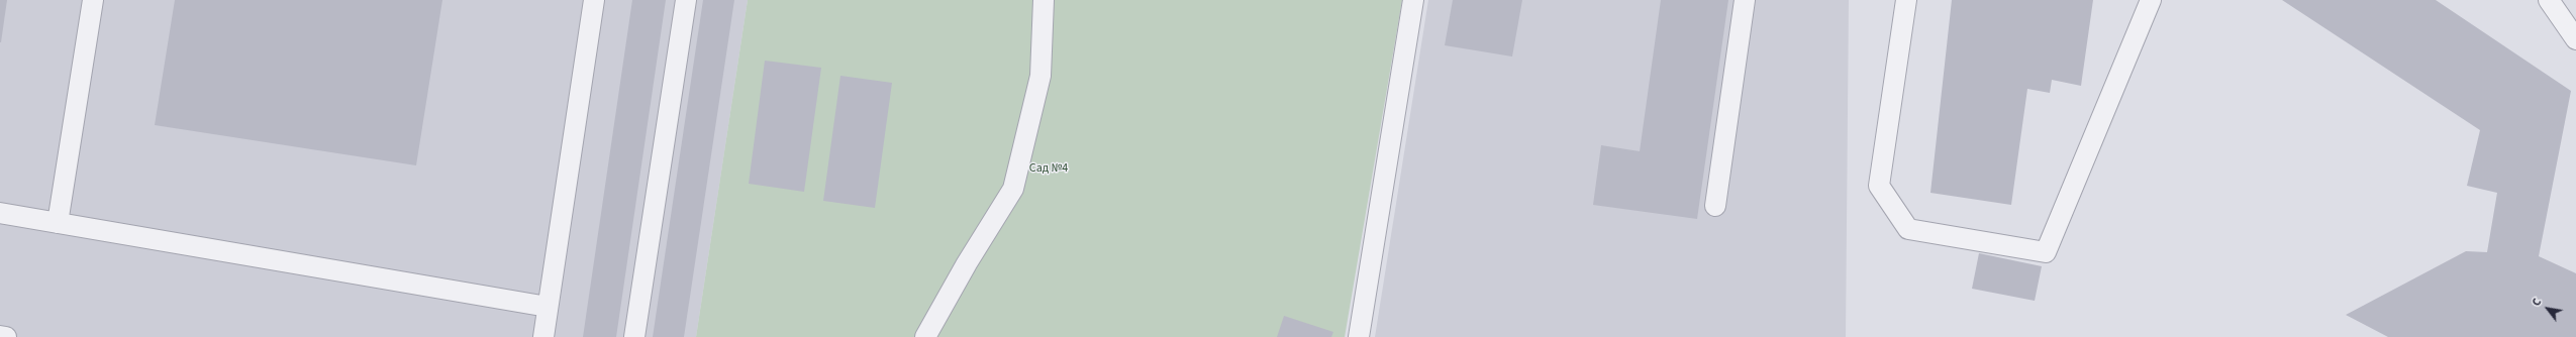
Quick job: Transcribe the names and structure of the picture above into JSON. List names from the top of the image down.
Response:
{
  "parks": ["Сад №4"],
  "north": "top left"
}
